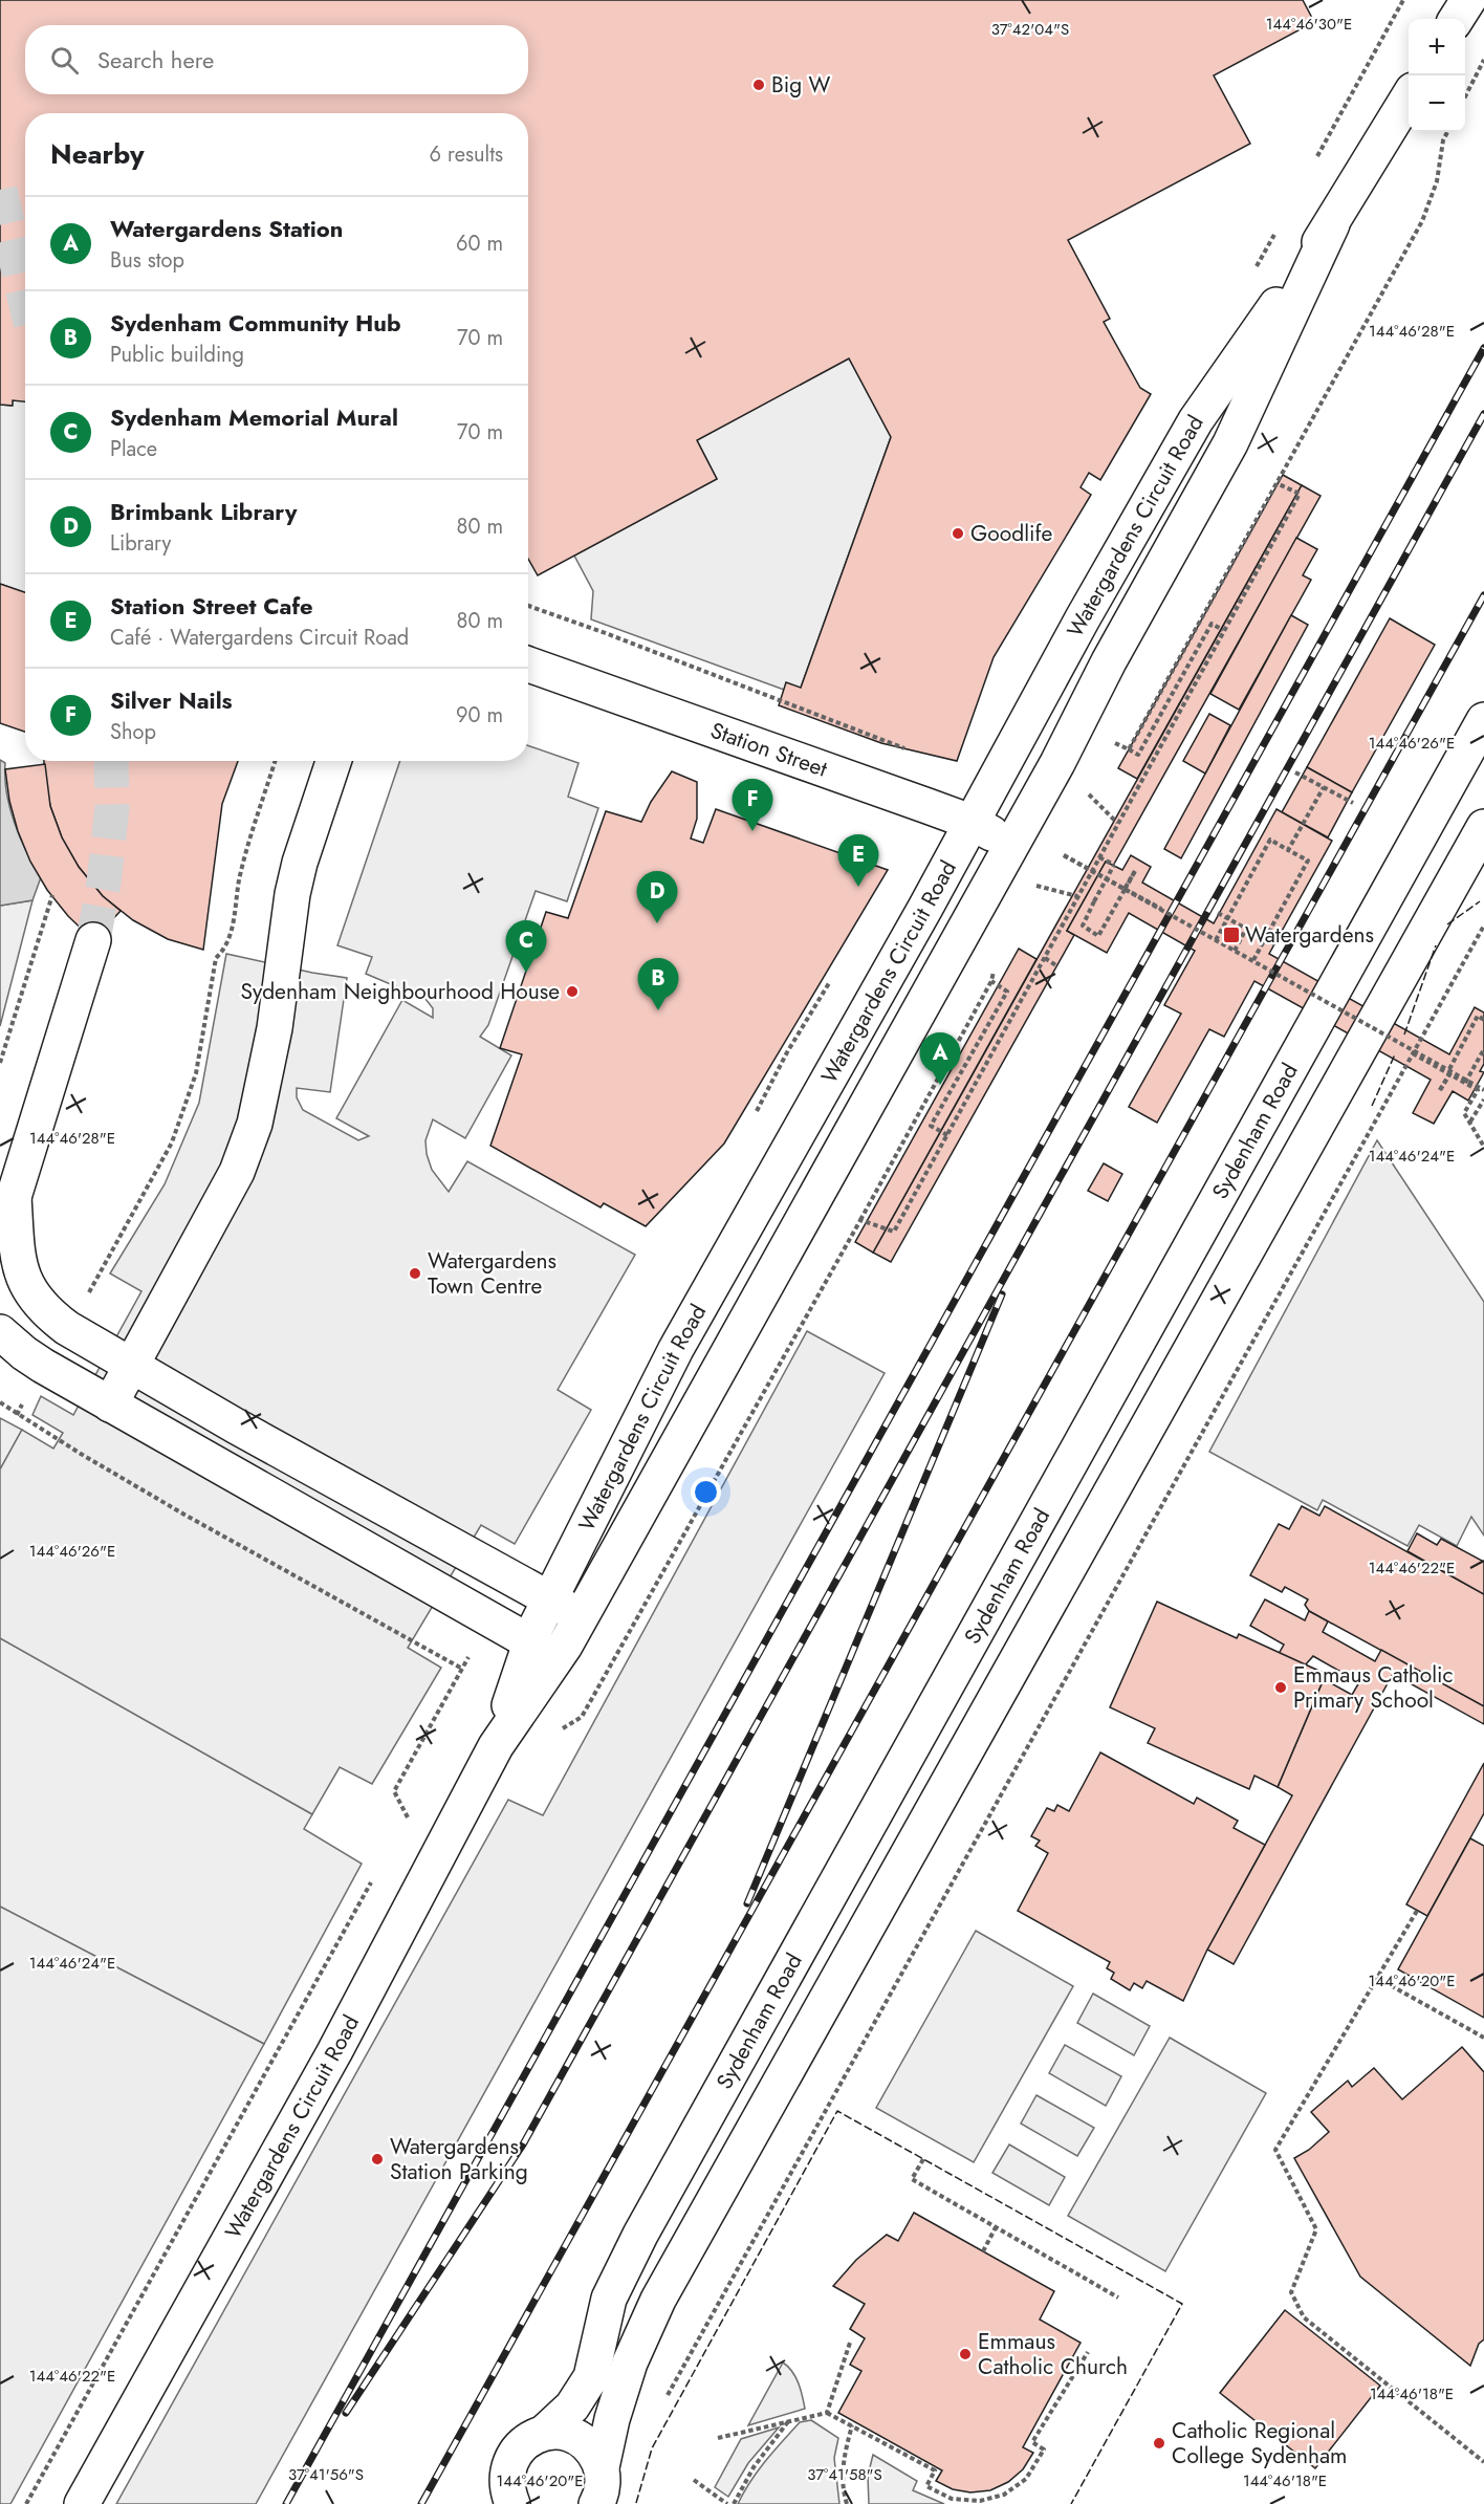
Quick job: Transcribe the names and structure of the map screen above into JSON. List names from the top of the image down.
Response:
{
  "streets": {
    "street": ["Watergardens Circuit Road", "Station Street", "Sydenham Road"]
  },
  "crossings": [
    ["Watergardens Circuit Road", "Station Street"]
  ],
  "places": {
    "other": [
      "Big W",
      "Goodlife",
      "Sydenham Neighbourhood House",
      "Watergardens Town Centre",
      "Emmaus Catholic Primary School",
      "Watergardens Station Parking",
      "Emmaus Catholic Church",
      "Catholic Regional College Sydenham"
    ],
    "transit": ["Watergardens"]
  },
  "page": {
    "map_buttons": ["+", "−"],
    "search": "Search here",
    "heading": ["Nearby", "6 results"],
    "list": [
      {
        "mark": "A",
        "name": "Watergardens Station",
        "note": "Bus stop",
        "value": "60 m"
      },
      {
        "mark": "B",
        "name": "Sydenham Community Hub",
        "note": "Public building",
        "value": "70 m"
      },
      {
        "mark": "C",
        "name": "Sydenham Memorial Mural",
        "note": "Place",
        "value": "70 m"
      },
      {
        "mark": "D",
        "name": "Brimbank Library",
        "note": "Library",
        "value": "80 m"
      },
      {
        "mark": "E",
        "name": "Station Street Cafe",
        "note": "Café · Watergardens Circuit Road",
        "value": "80 m"
      },
      {
        "mark": "F",
        "name": "Silver Nails",
        "note": "Shop",
        "value": "90 m"
      }
    ],
    "pins": [
      "F",
      "E",
      "D",
      "C",
      "B",
      "A"
    ]
  },
  "coordinates": [
    "144°46'30\"E",
    "37°42'04\"S",
    "144°46'28\"E",
    "144°46'26\"E",
    "144°46'24\"E",
    "144°46'22\"E",
    "144°46'20\"E",
    "144°46'18\"E",
    "37°41'56\"S",
    "37°41'58\"S"
  ]
}
